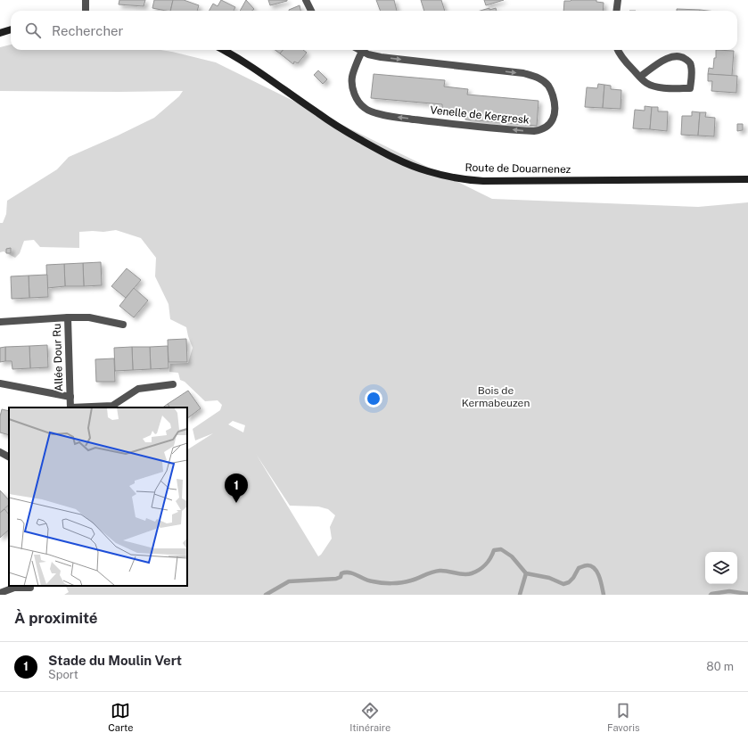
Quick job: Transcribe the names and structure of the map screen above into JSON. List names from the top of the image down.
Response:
{
  "streets": {
    "main road": ["Route de Douarnenez"],
    "street": ["Venelle de Kergresk", "Allée Dour Ru"]
  },
  "parks": ["Bois de Kermabeuzen"],
  "page": {
    "search": "Rechercher",
    "pins": "1",
    "heading": "À proximité",
    "list": [
      {
        "mark": "1",
        "name": "Stade du Moulin Vert",
        "note": "Sport",
        "value": "80 m"
      }
    ],
    "nav": ["Carte", "Itinéraire", "Favoris"]
  }
}
